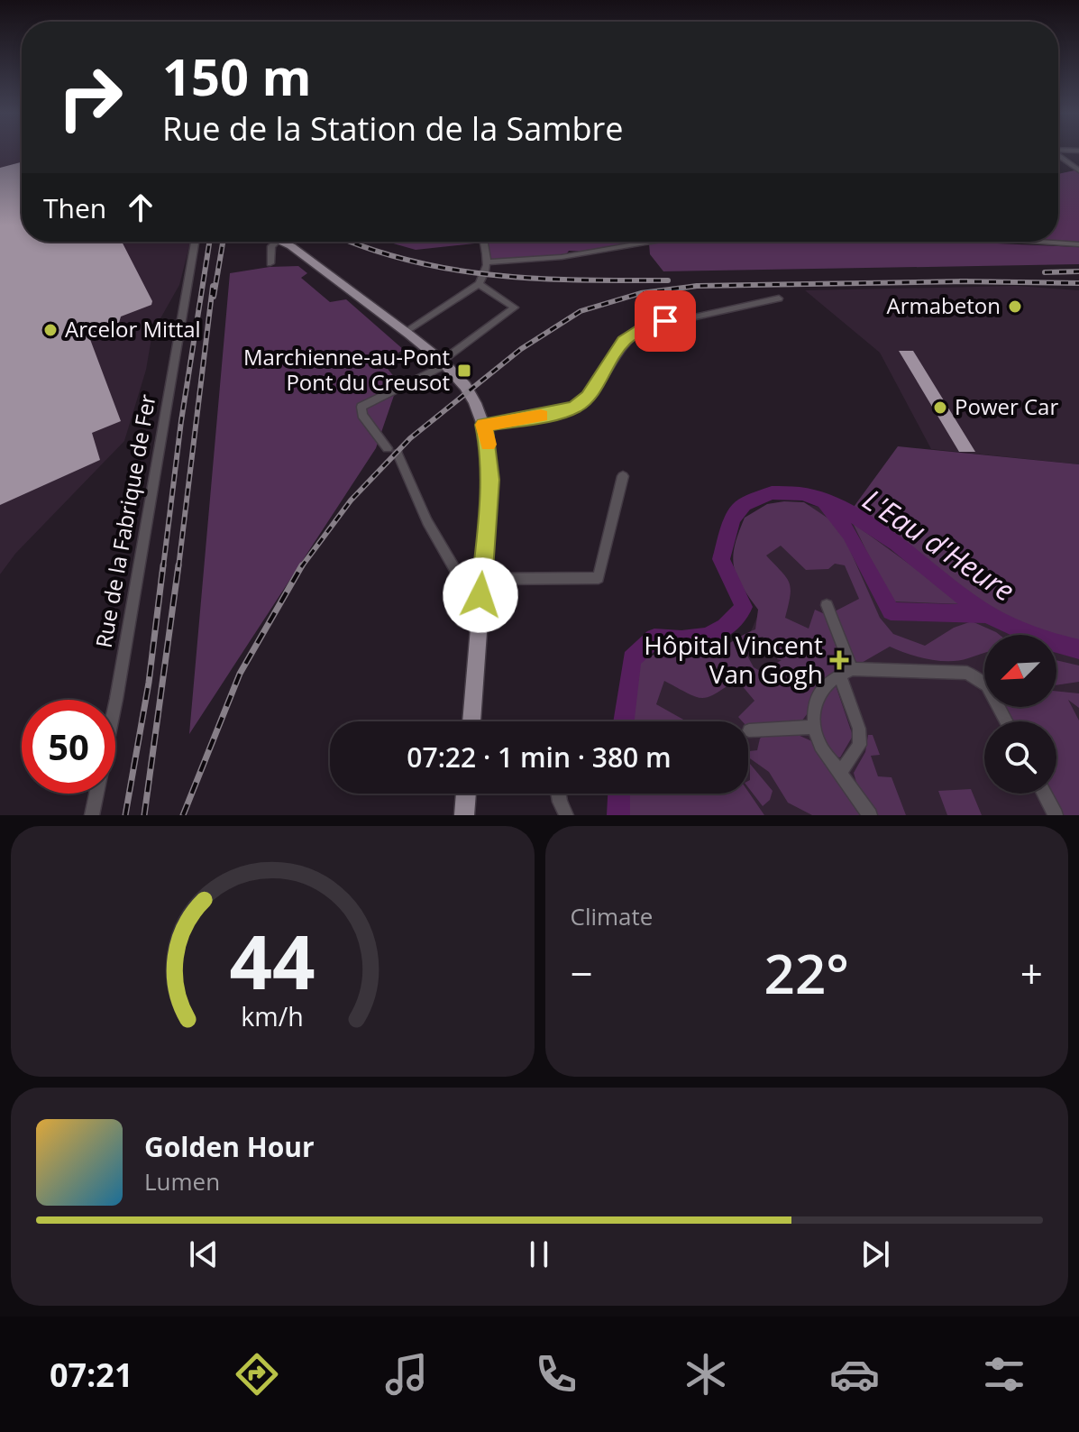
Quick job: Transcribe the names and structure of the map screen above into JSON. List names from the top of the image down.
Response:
{
  "streets": {
    "street": ["Rue de la Fabrique de Fer"]
  },
  "water": ["L'Eau d'Heure"],
  "places": {
    "other": ["Armabeton", "Arcelor Mittal", "Power Car"],
    "transit": ["Marchienne-au-Pont Pont du Creusot"],
    "health": ["Hôpital Vincent Van Gogh"]
  },
  "north": "bottom left",
  "page": {
    "turn": ["150 m", "Rue de la Station de la Sambre"],
    "then": "Then",
    "limit": "50",
    "trip": "07:22 · 1 min · 380 m",
    "tile": "Climate",
    "heat": ["−", "22°", "+"],
    "song": ["Golden Hour", "Lumen"],
    "tabs": "07:21",
    "gauge": ["44", "km/h"]
  }
}
